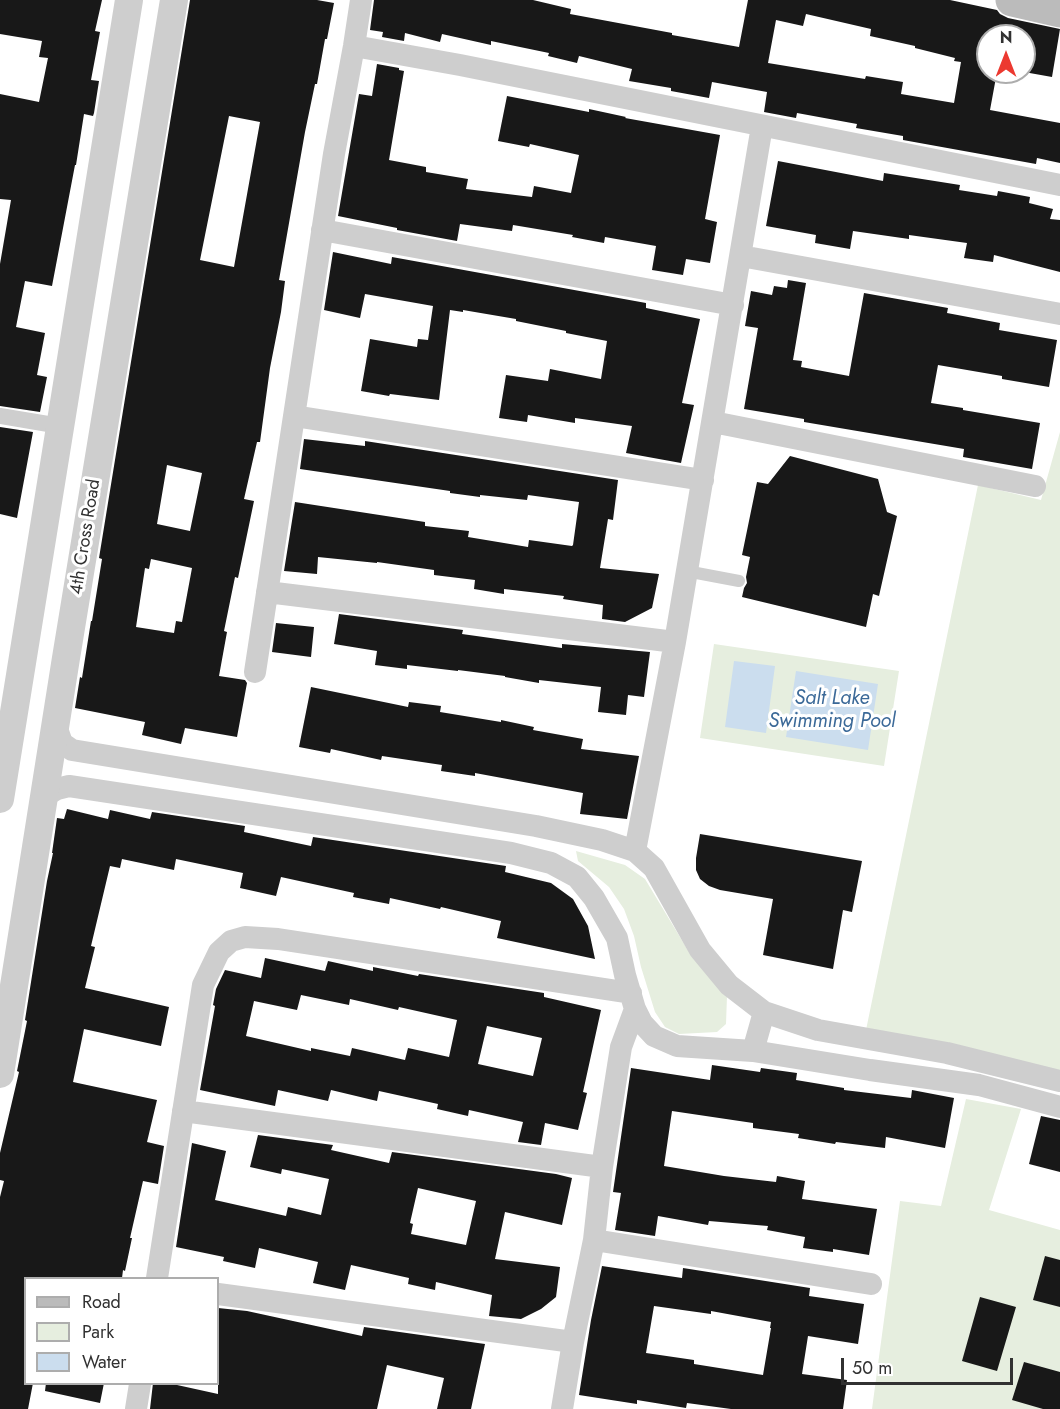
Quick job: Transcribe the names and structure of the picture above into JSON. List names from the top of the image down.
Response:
{
  "streets": {
    "street": ["4th Cross Road"]
  },
  "water": ["Salt Lake Swimming Pool"],
  "legend": ["Road", "Park", "Water"],
  "scale_bar": "50 m",
  "north": "top"
}
